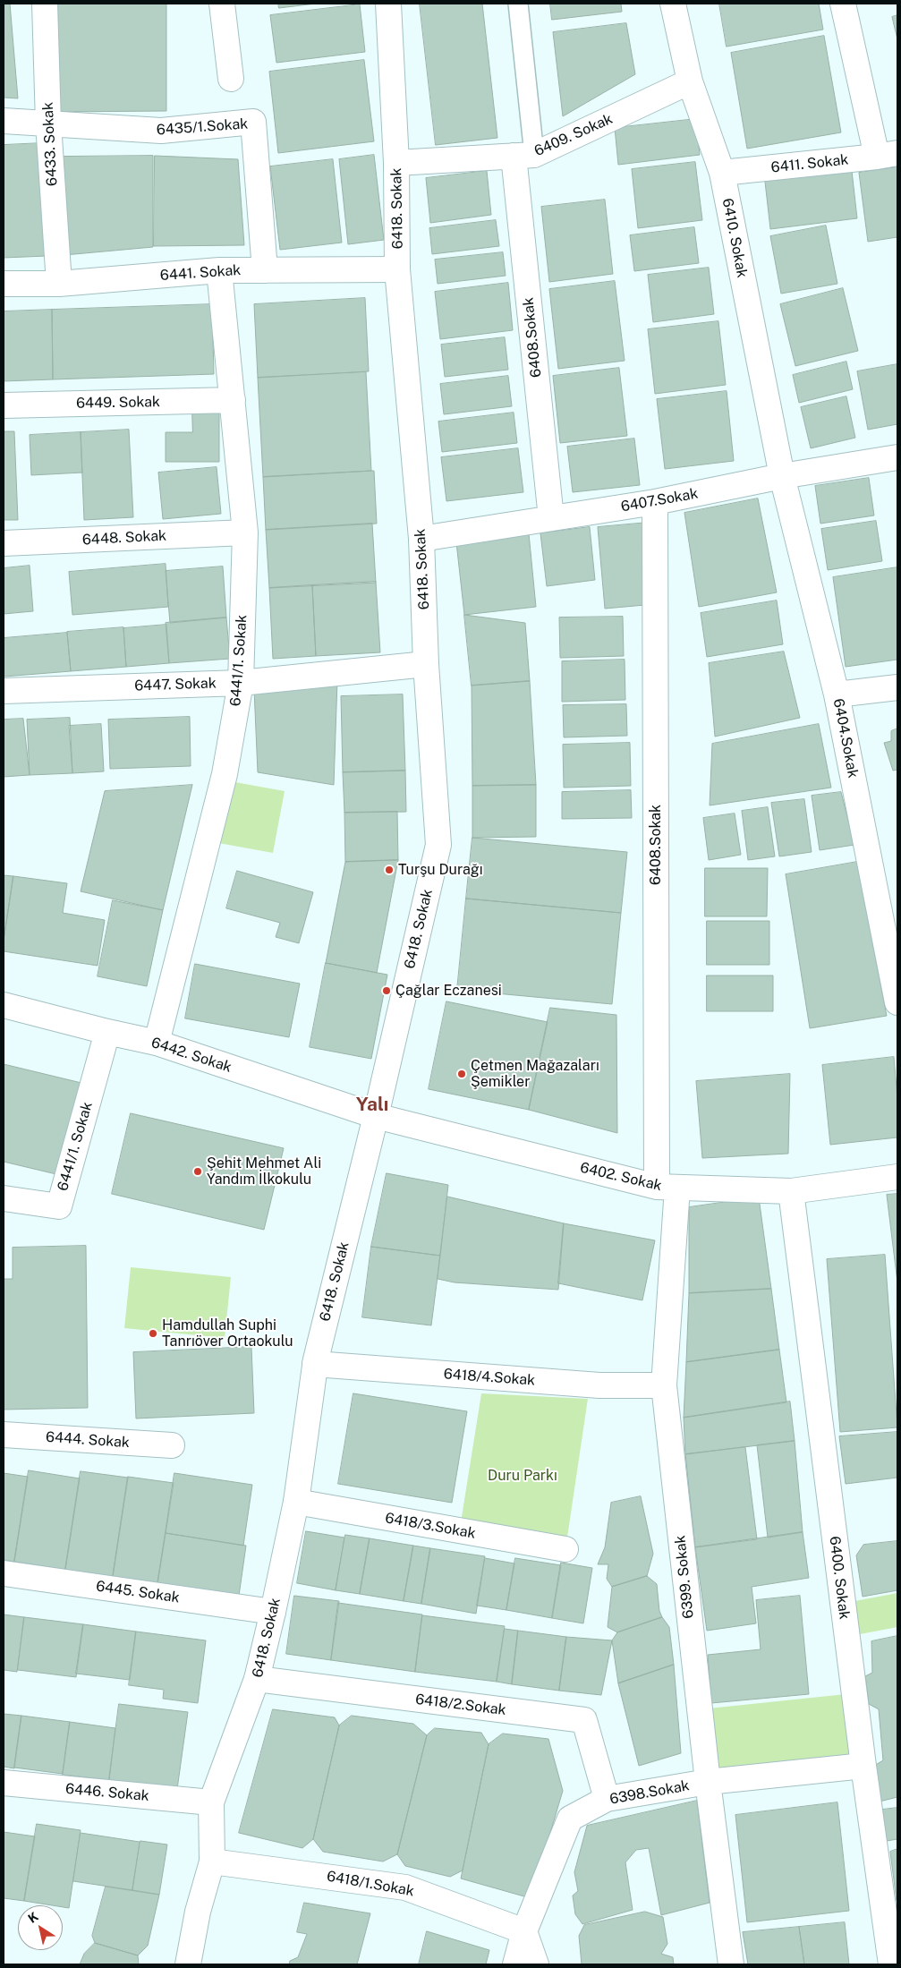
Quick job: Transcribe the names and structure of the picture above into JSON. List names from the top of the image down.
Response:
{
  "streets": {
    "street": [
      "6435/1.Sokak",
      "6409. Sokak",
      "6433. Sokak",
      "6411. Sokak",
      "6418. Sokak",
      "6410. Sokak",
      "6441. Sokak",
      "6408.Sokak",
      "6449. Sokak",
      "6407.Sokak",
      "6448. Sokak",
      "6441/1. Sokak",
      "6447. Sokak",
      "6404.Sokak",
      "6442. Sokak",
      "6402. Sokak",
      "6418/4.Sokak",
      "6444. Sokak",
      "6418/3.Sokak",
      "6399. Sokak",
      "6400. Sokak",
      "6445. Sokak",
      "6418/2.Sokak",
      "6446. Sokak",
      "6398.Sokak",
      "6418/1.Sokak"
    ]
  },
  "crossings": [
    ["6435/1.Sokak", "6433. Sokak"],
    ["6435/1.Sokak", "6441. Sokak"],
    ["6409. Sokak", "6418. Sokak"],
    ["6409. Sokak", "6410. Sokak"],
    ["6409. Sokak", "6408.Sokak"],
    ["6433. Sokak", "6441. Sokak"],
    ["6411. Sokak", "6410. Sokak"],
    ["6418. Sokak", "6441. Sokak"],
    ["6418. Sokak", "6407.Sokak"],
    ["6418. Sokak", "6447. Sokak"],
    ["6418. Sokak", "6442. Sokak"],
    ["6418. Sokak", "6402. Sokak"],
    ["6418. Sokak", "6418/4.Sokak"],
    ["6418. Sokak", "6418/3.Sokak"],
    ["6418. Sokak", "6445. Sokak"],
    ["6418. Sokak", "6418/2.Sokak"],
    ["6418. Sokak", "6446. Sokak"],
    ["6418. Sokak", "6418/1.Sokak"],
    ["6410. Sokak", "6407.Sokak"],
    ["6410. Sokak", "6404.Sokak"],
    ["6441. Sokak", "6441/1. Sokak"],
    ["6408.Sokak", "6407.Sokak"],
    ["6408.Sokak", "6402. Sokak"],
    ["6408.Sokak", "6399. Sokak"],
    ["6449. Sokak", "6441/1. Sokak"],
    ["6407.Sokak", "6404.Sokak"],
    ["6448. Sokak", "6441/1. Sokak"],
    ["6441/1. Sokak", "6447. Sokak"],
    ["6441/1. Sokak", "6442. Sokak"],
    ["6442. Sokak", "6402. Sokak"],
    ["6402. Sokak", "6399. Sokak"],
    ["6402. Sokak", "6400. Sokak"],
    ["6418/4.Sokak", "6399. Sokak"],
    ["6399. Sokak", "6398.Sokak"],
    ["6400. Sokak", "6398.Sokak"],
    ["6418/2.Sokak", "6398.Sokak"],
    ["6398.Sokak", "6418/1.Sokak"]
  ],
  "districts": ["Yalı"],
  "parks": ["Duru Parkı"],
  "places": [
    "Turşu Durağı",
    "Çağlar Eczanesi",
    "Çetmen Mağazaları Şemikler",
    "Şehit Mehmet Ali Yandım İlkokulu",
    "Hamdullah Suphi Tanrıöver Ortaokulu"
  ],
  "north": "top left"
}
